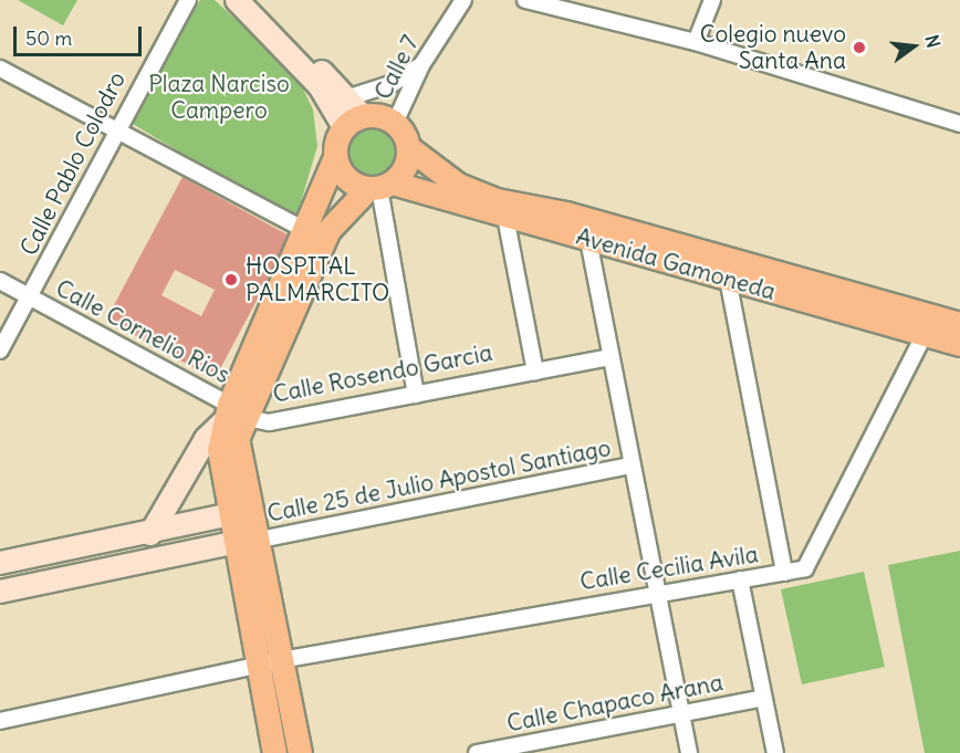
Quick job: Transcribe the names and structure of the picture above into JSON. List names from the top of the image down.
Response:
{
  "streets": {
    "main road": ["Avenida Gamoneda"],
    "street": [
      "Calle 7",
      "Calle Pablo Colodro",
      "Calle Cornelio Rios",
      "Calle Rosendo Garcia",
      "Calle 25 de Julio Apostol Santiago",
      "Calle Cecilia Avila",
      "Calle Chapaco Arana"
    ]
  },
  "crossings": [
    ["Calle 7", "Avenida Gamoneda"],
    ["Calle Pablo Colodro", "Calle Cornelio Rios"],
    ["Avenida Gamoneda", "Calle Cecilia Avila"],
    ["Calle Cornelio Rios", "Calle Rosendo Garcia"]
  ],
  "parks": ["Plaza Narciso Campero"],
  "places": ["Colegio nuevo Santa Ana", "HOSPITAL PALMARCITO"],
  "scale_bar": "50 m",
  "north": "right"
}
